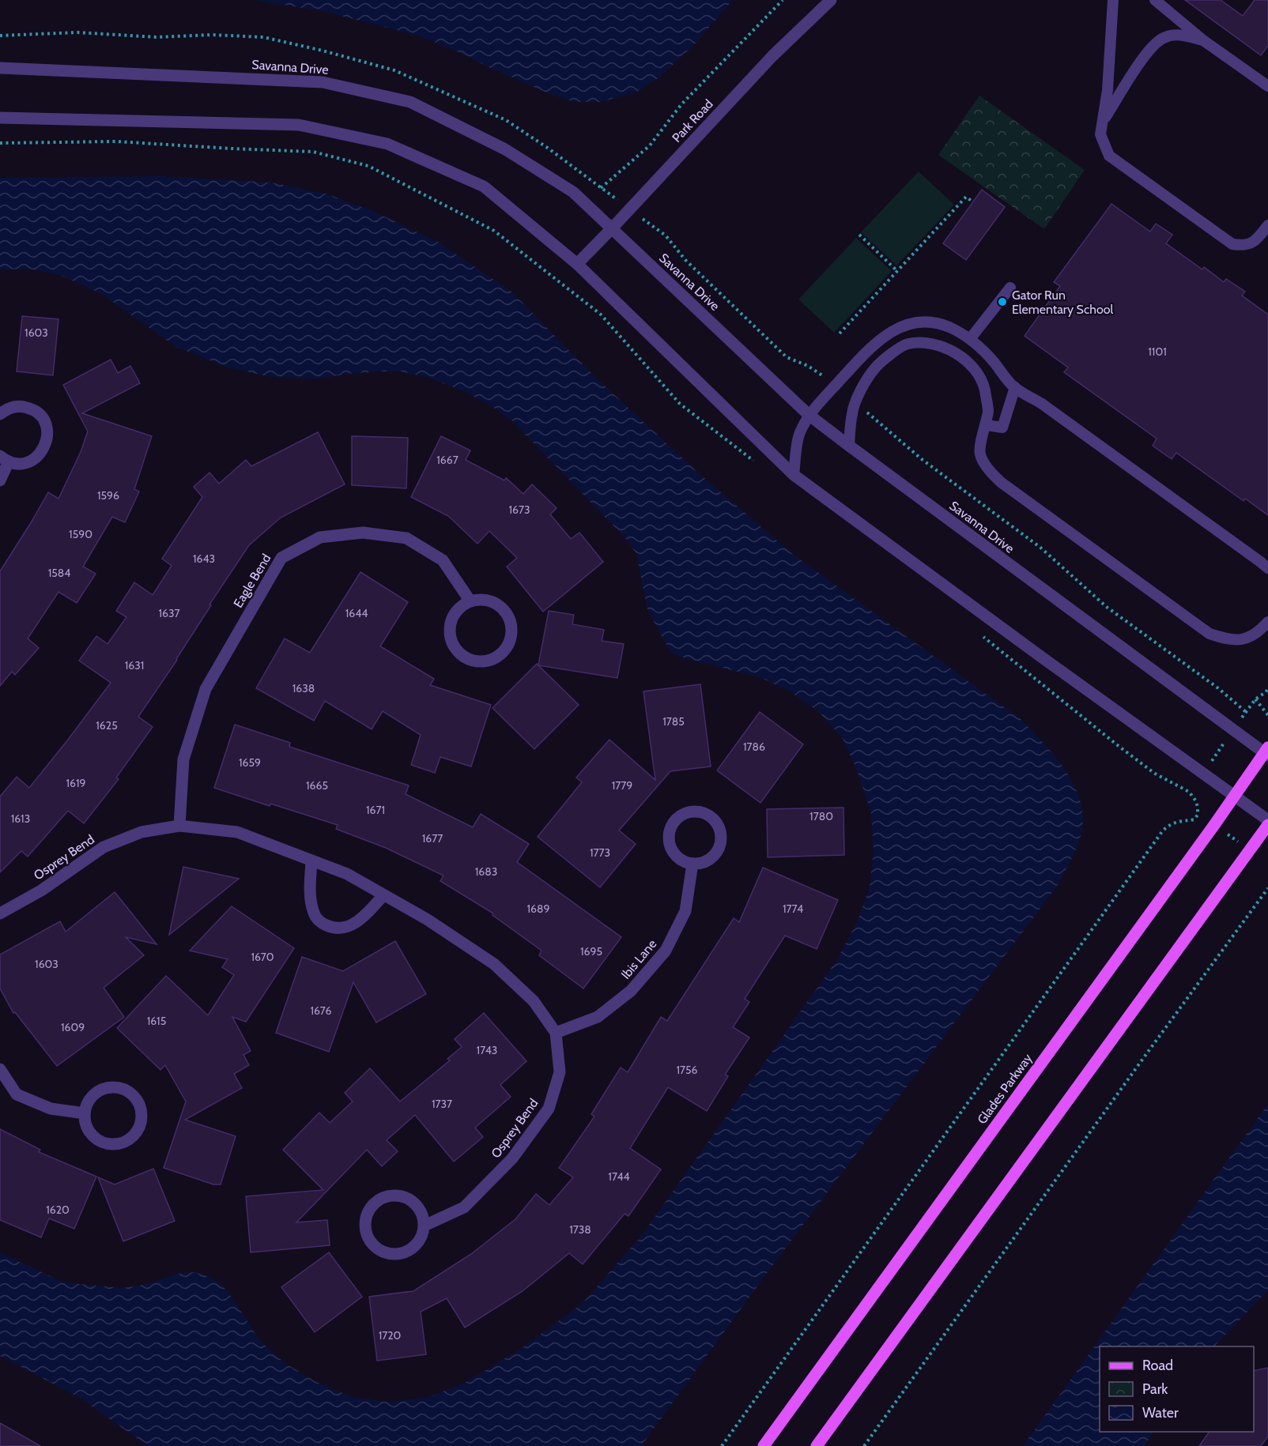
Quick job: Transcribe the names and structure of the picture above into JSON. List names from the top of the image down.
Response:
{
  "streets": {
    "main road": ["Glades Parkway"],
    "street": [
      "Savanna Drive",
      "Park Road",
      "Eagle Bend",
      "Osprey Bend",
      "Ibis Lane"
    ]
  },
  "crossings": [
    ["Savanna Drive", "Park Road"],
    ["Savanna Drive", "Glades Parkway"],
    ["Eagle Bend", "Osprey Bend"],
    ["Osprey Bend", "Ibis Lane"]
  ],
  "places": ["Gator Run Elementary School"],
  "house_numbers": [
    "1603",
    "1101",
    "1667",
    "1596",
    "1673",
    "1590",
    "1643",
    "1584",
    "1637",
    "1644",
    "1631",
    "1638",
    "1785",
    "1625",
    "1786",
    "1659",
    "1619",
    "1665",
    "1779",
    "1671",
    "1780",
    "1613",
    "1677",
    "1773",
    "1683",
    "1689",
    "1774",
    "1695",
    "1670",
    "1603",
    "1676",
    "1615",
    "1609",
    "1743",
    "1756",
    "1737",
    "1744",
    "1620",
    "1738",
    "1720"
  ],
  "legend": ["Road", "Park", "Water"]
}
